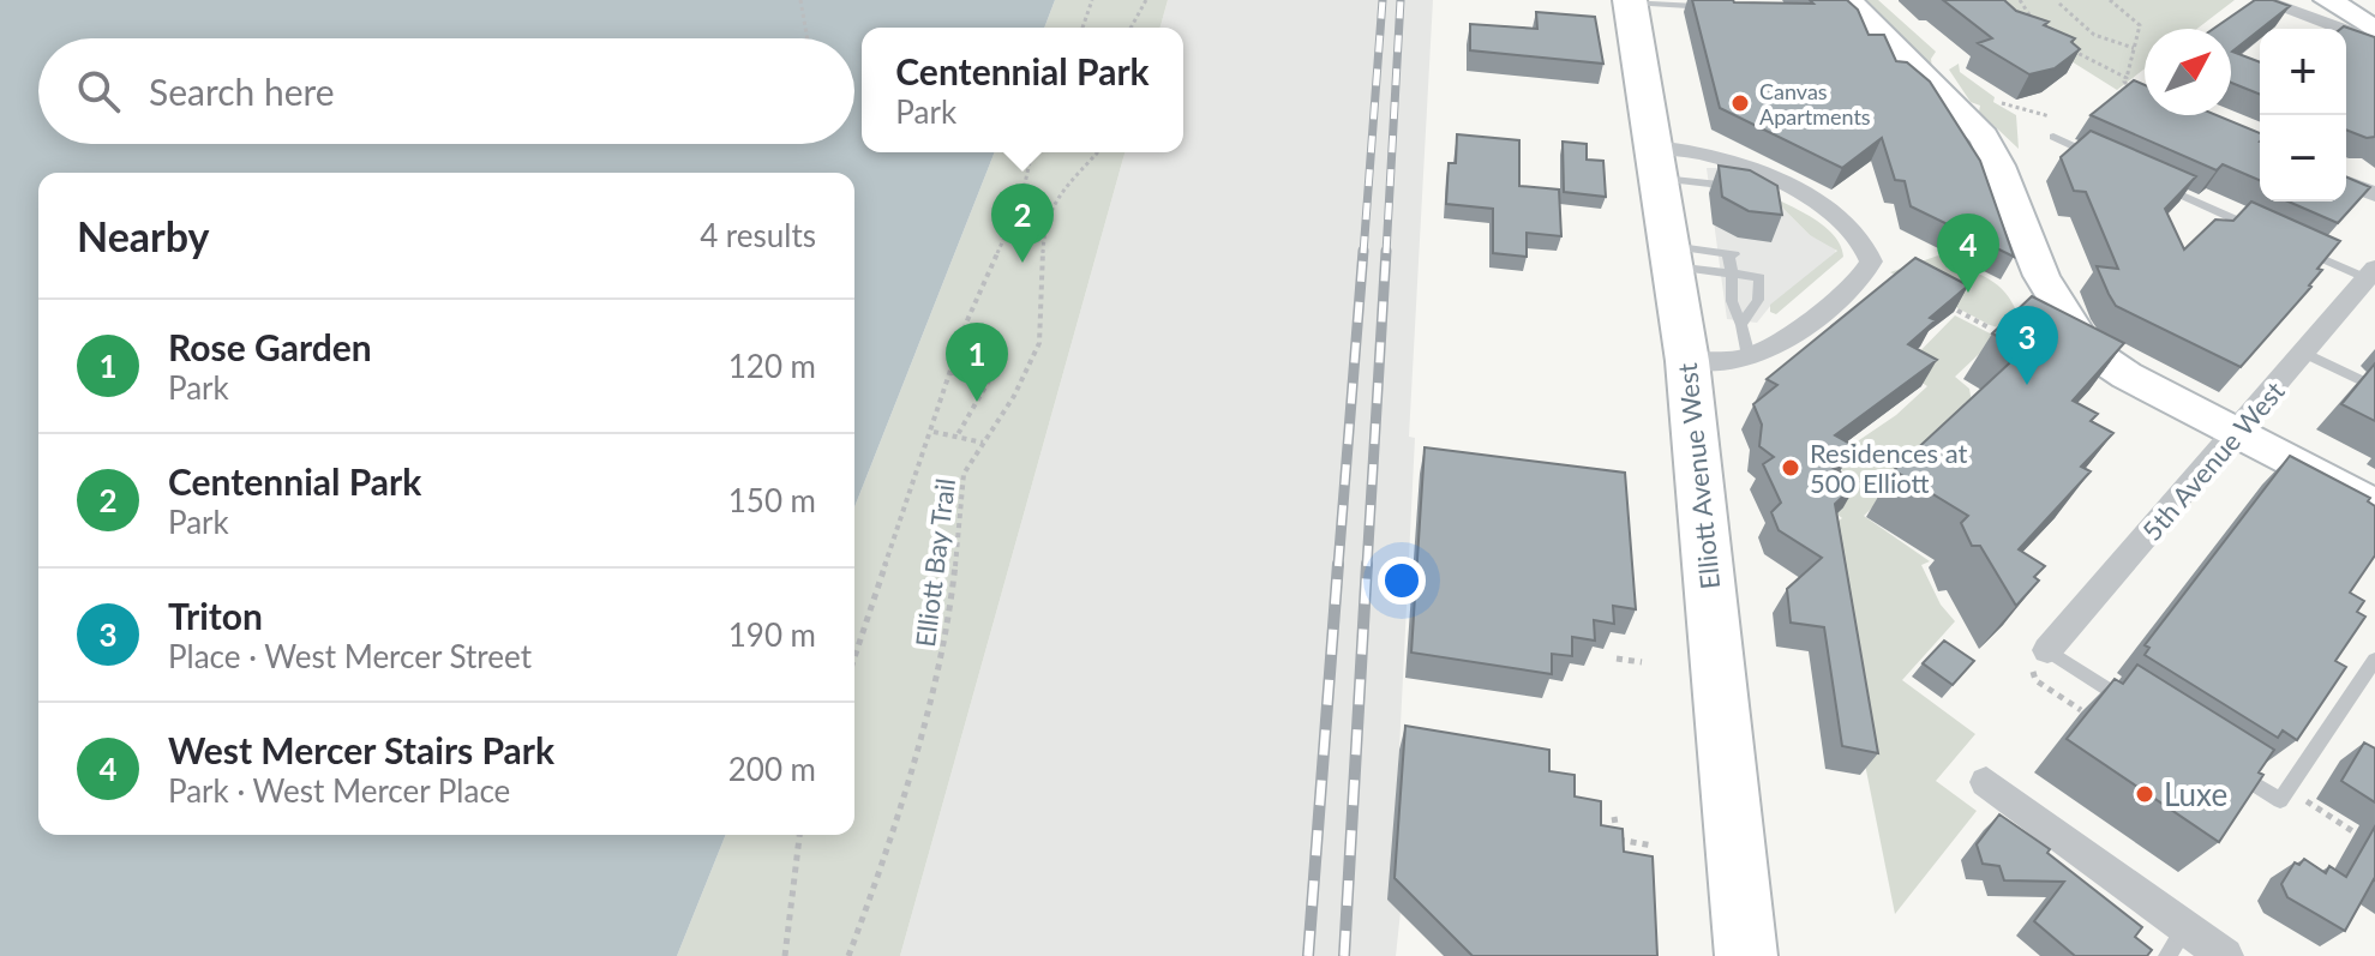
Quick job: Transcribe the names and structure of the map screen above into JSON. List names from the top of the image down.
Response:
{
  "streets": {
    "main road": ["Elliott Avenue West"],
    "street": ["5th Avenue West"],
    "path": ["Elliott Bay Trail"]
  },
  "places": ["Canvas Apartments", "Residences at 500 Elliott", "Luxe"],
  "north": "top right",
  "page": {
    "popup": ["Centennial Park", "Park"],
    "map_buttons": ["+", "−"],
    "search": "Search here",
    "heading": ["Nearby", "4 results"],
    "pins": [
      "2",
      "4",
      "3",
      "1"
    ],
    "list": [
      {
        "mark": "1",
        "name": "Rose Garden",
        "note": "Park",
        "value": "120 m"
      },
      {
        "mark": "2",
        "name": "Centennial Park",
        "note": "Park",
        "value": "150 m"
      },
      {
        "mark": "3",
        "name": "Triton",
        "note": "Place · West Mercer Street",
        "value": "190 m"
      },
      {
        "mark": "4",
        "name": "West Mercer Stairs Park",
        "note": "Park · West Mercer Place",
        "value": "200 m"
      }
    ]
  }
}
